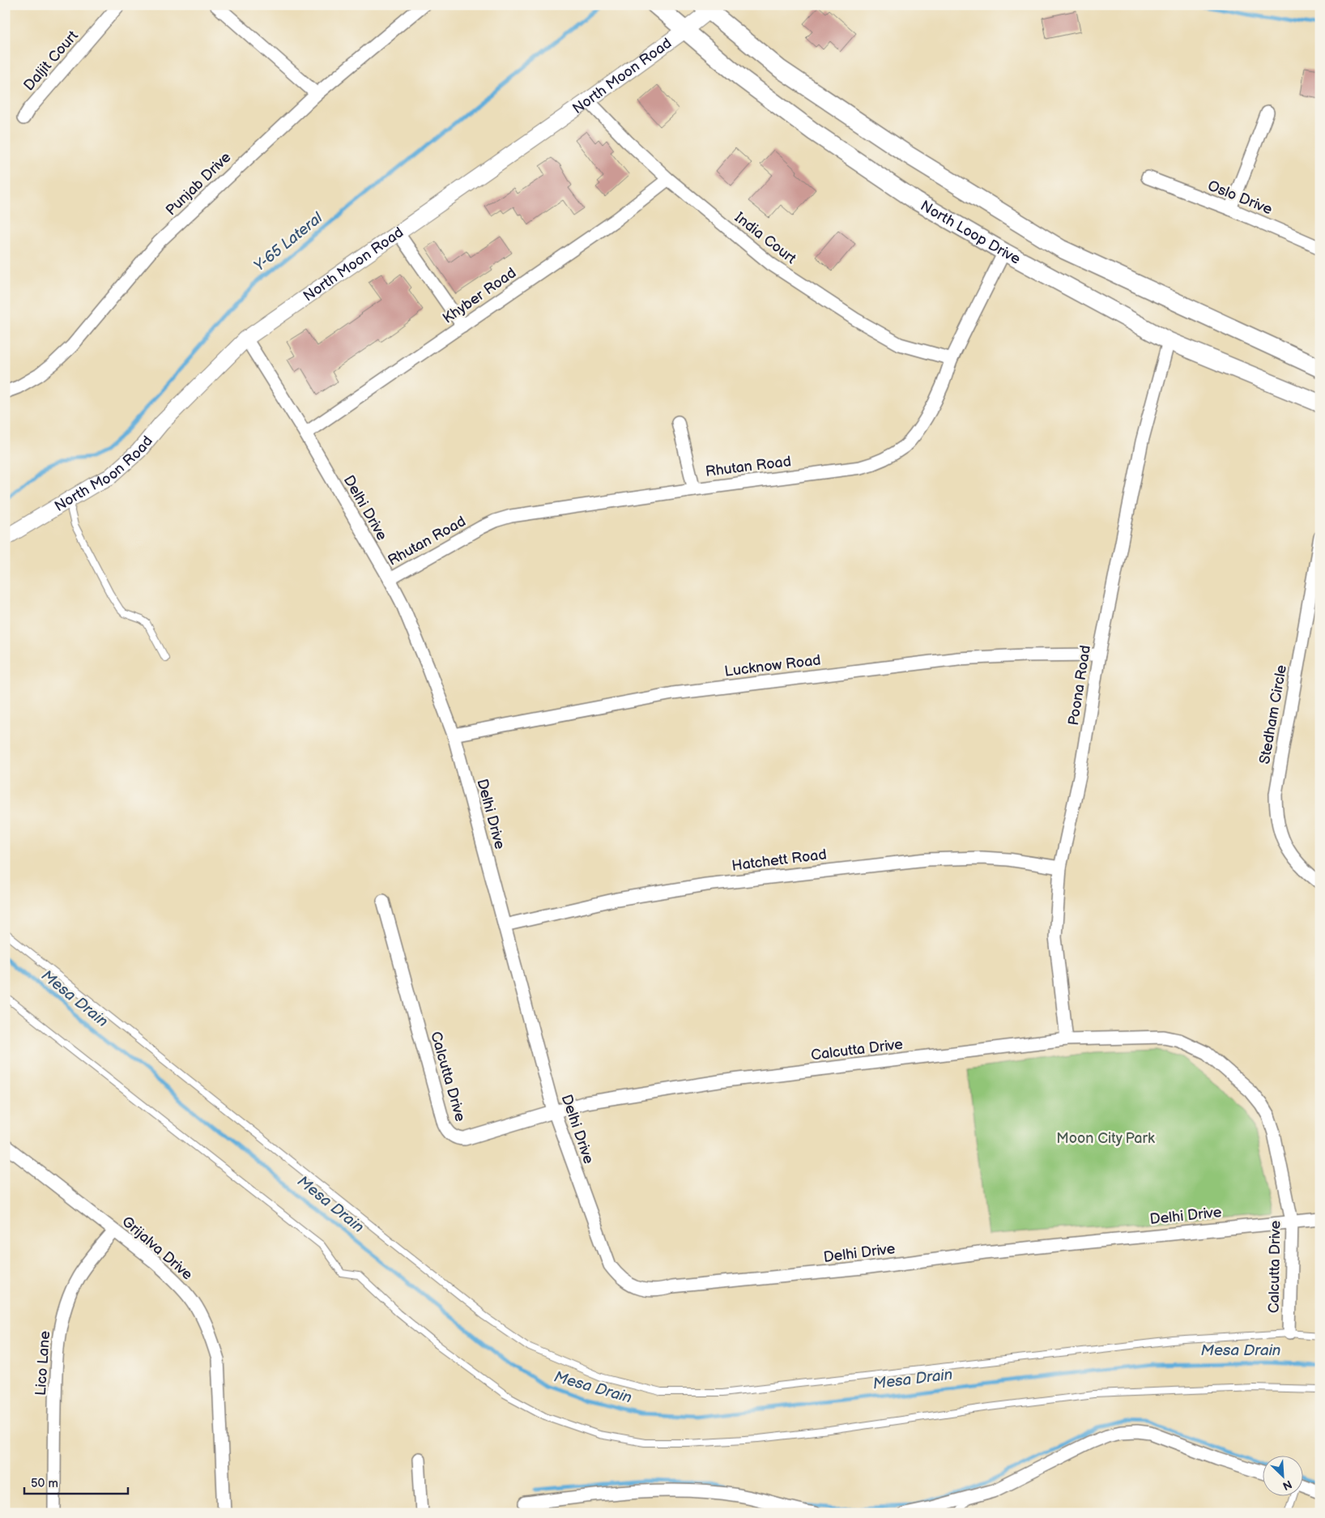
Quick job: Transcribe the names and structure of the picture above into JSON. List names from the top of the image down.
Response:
{
  "streets": {
    "main road": ["North Loop Drive"],
    "street": [
      "Daljit Court",
      "North Moon Road",
      "Punjab Drive",
      "Oslo Drive",
      "India Court",
      "Khyber Road",
      "Rhutan Road",
      "Delhi Drive",
      "Lucknow Road",
      "Poona Road",
      "Stedham Circle",
      "Hatchett Road",
      "Calcutta Drive",
      "Grijalva Drive",
      "Lico Lane"
    ]
  },
  "crossings": [
    ["North Moon Road", "North Loop Drive"],
    ["North Moon Road", "India Court"],
    ["North Moon Road", "Delhi Drive"],
    ["North Loop Drive", "Rhutan Road"],
    ["North Loop Drive", "Poona Road"],
    ["India Court", "Khyber Road"],
    ["India Court", "Rhutan Road"],
    ["Khyber Road", "Delhi Drive"],
    ["Rhutan Road", "Delhi Drive"],
    ["Delhi Drive", "Lucknow Road"],
    ["Delhi Drive", "Hatchett Road"],
    ["Delhi Drive", "Calcutta Drive"],
    ["Lucknow Road", "Poona Road"],
    ["Poona Road", "Hatchett Road"],
    ["Poona Road", "Calcutta Drive"],
    ["Grijalva Drive", "Lico Lane"]
  ],
  "water": ["Y-65 Lateral", "Mesa Drain"],
  "parks": ["Moon City Park"],
  "scale_bar": "50 m",
  "north": "bottom right"
}
